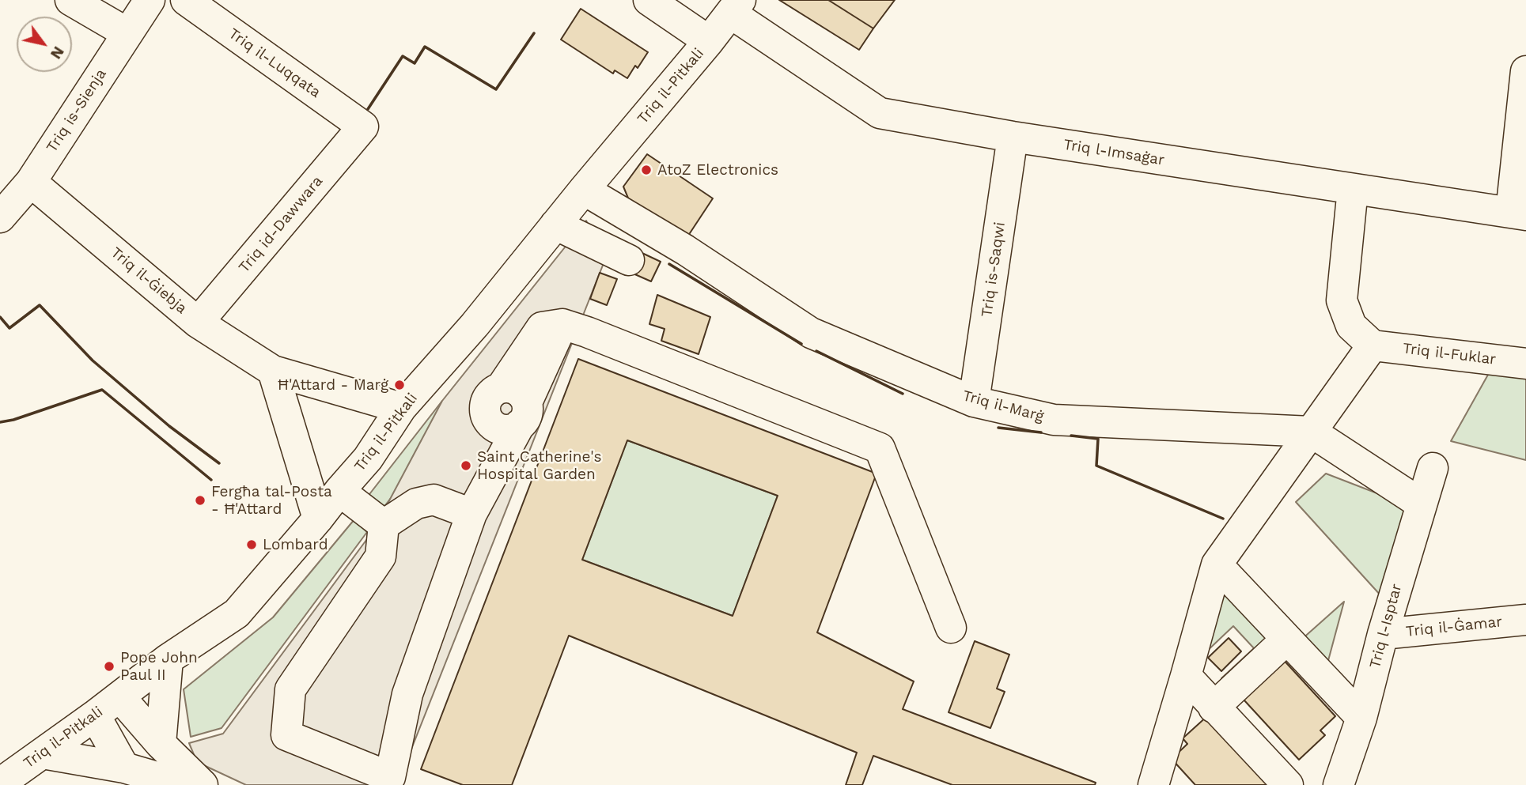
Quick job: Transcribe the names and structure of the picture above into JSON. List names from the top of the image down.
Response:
{
  "streets": {
    "street": [
      "Triq il-Luqqata",
      "Triq il-Pitkali",
      "Triq is-Sienja",
      "Triq l-Imsaġar",
      "Triq id-Dawwara",
      "Triq is-Saqwi",
      "Triq il-Ġiebja",
      "Triq il-Fuklar",
      "Triq il-Marġ",
      "Triq l-Isptar",
      "Triq il-Ġamar"
    ]
  },
  "crossings": [
    ["Triq il-Luqqata", "Triq id-Dawwara"],
    ["Triq il-Pitkali", "Triq l-Imsaġar"],
    ["Triq il-Pitkali", "Triq il-Ġiebja"],
    ["Triq il-Pitkali", "Triq il-Marġ"],
    ["Triq is-Sienja", "Triq il-Ġiebja"],
    ["Triq l-Imsaġar", "Triq is-Saqwi"],
    ["Triq id-Dawwara", "Triq il-Ġiebja"],
    ["Triq is-Saqwi", "Triq il-Marġ"],
    ["Triq l-Isptar", "Triq il-Ġamar"]
  ],
  "places": [
    "AtoZ Electronics",
    "Ħ'Attard - Marġ",
    "Saint Catherine's Hospital Garden",
    "Fergħa tal-Posta - Ħ'Attard",
    "Lombard",
    "Pope John Paul II"
  ],
  "north": "bottom right"
}
